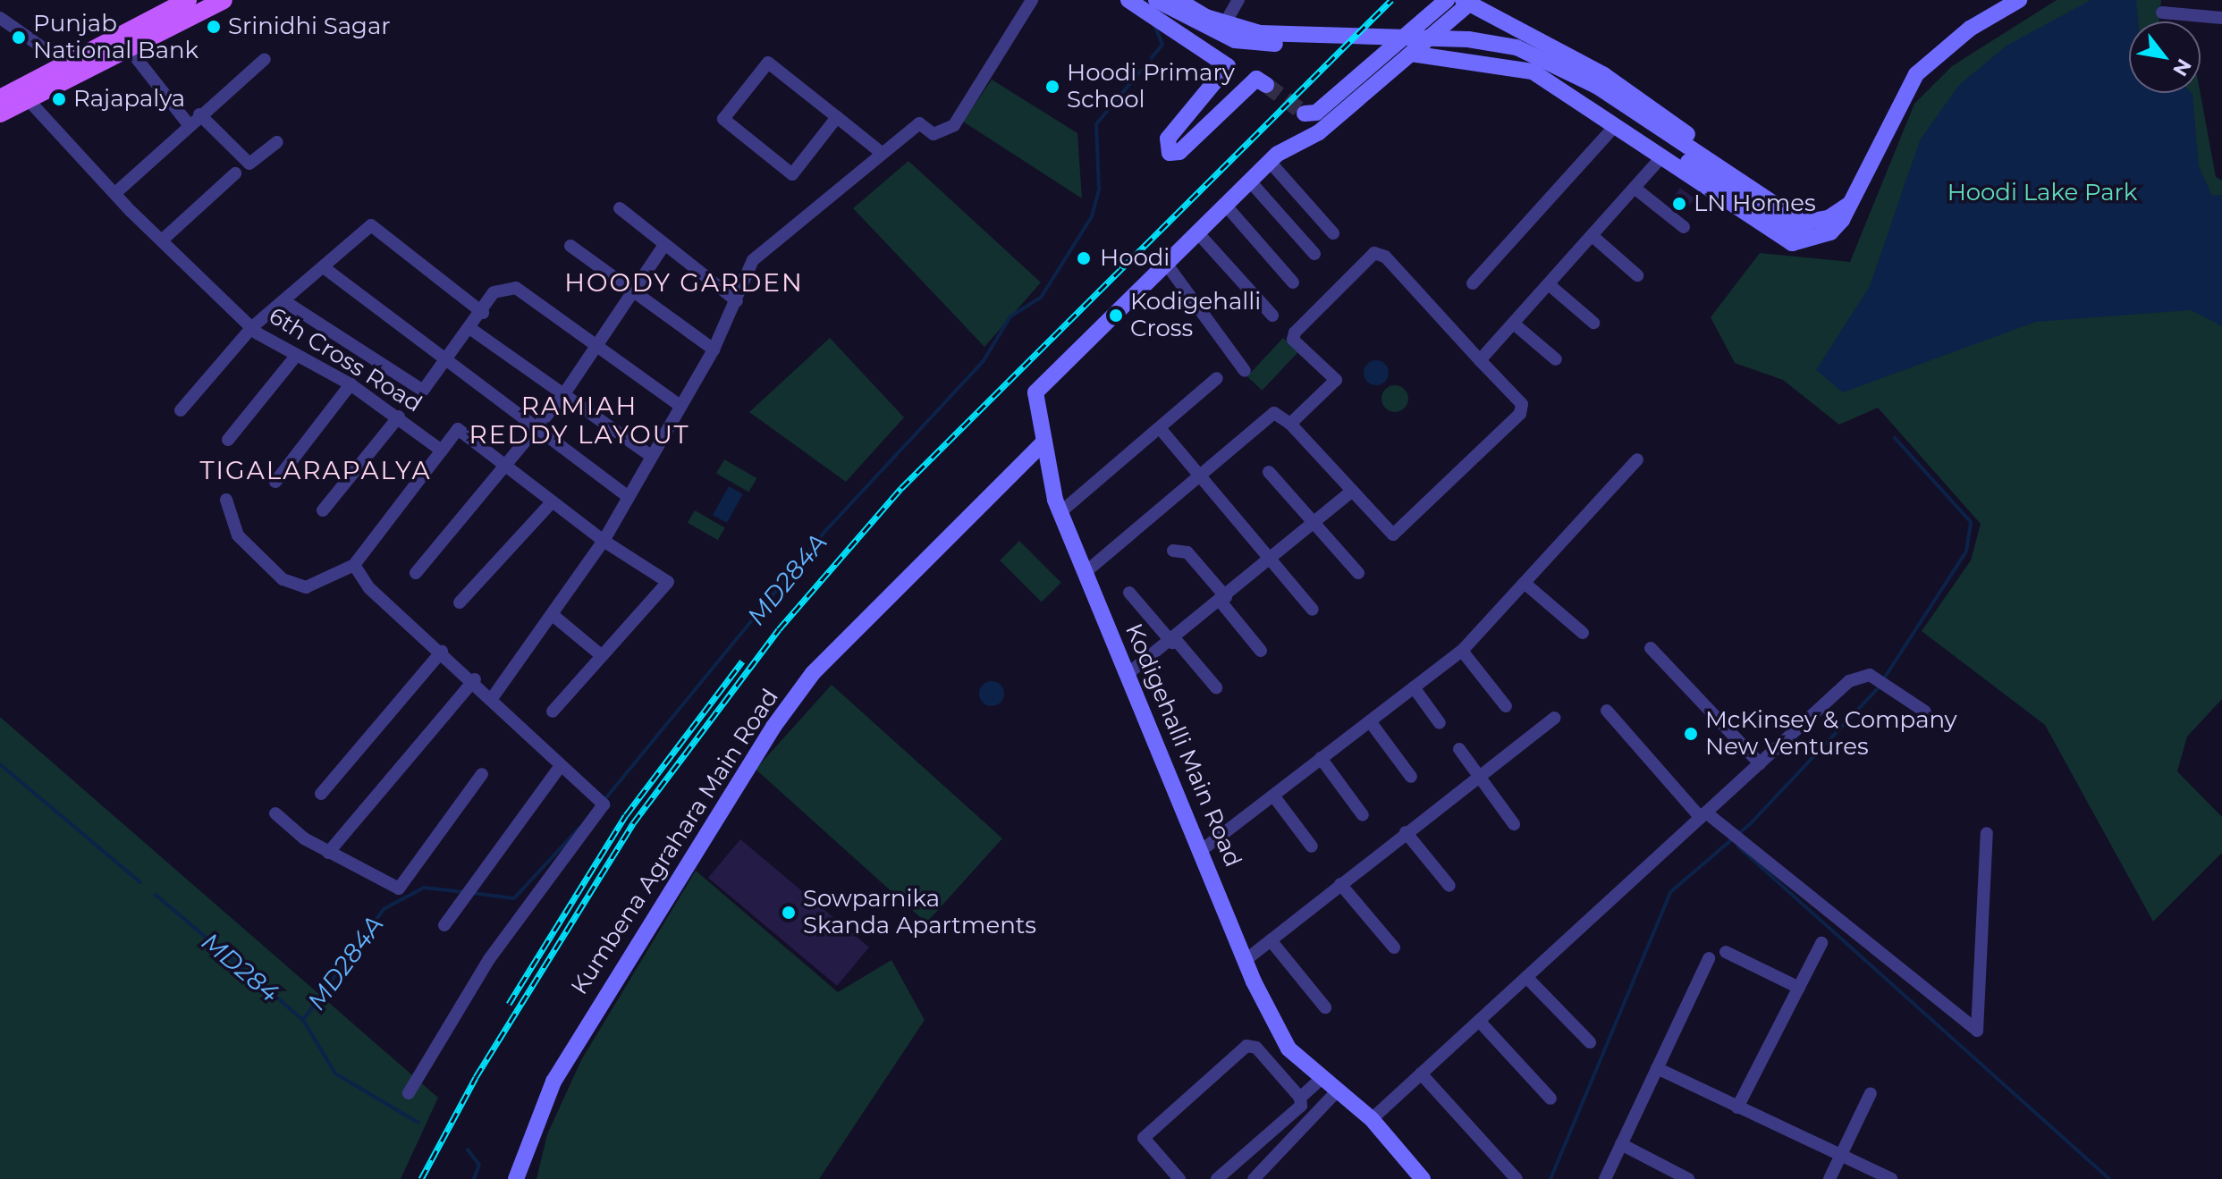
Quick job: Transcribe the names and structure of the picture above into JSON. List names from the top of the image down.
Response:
{
  "streets": {
    "street": ["6th Cross Road", "Kodigehalli Main Road", "Kumbena Agrahara Main Road"]
  },
  "crossings": [
    ["Kodigehalli Main Road", "Kumbena Agrahara Main Road"]
  ],
  "districts": ["HOODY GARDEN", "RAMIAH REDDY LAYOUT", "TIGALARAPALYA"],
  "water": ["MD284A", "MD284"],
  "parks": ["Hoodi Lake Park"],
  "places": [
    "Srinidhi Sagar",
    "Punjab National Bank",
    "Hoodi Primary School",
    "Rajapalya",
    "LN Homes",
    "Hoodi",
    "Kodigehalli Cross",
    "McKinsey & Company New Ventures",
    "Sowparnika Skanda Apartments"
  ],
  "north": "bottom right"
}
